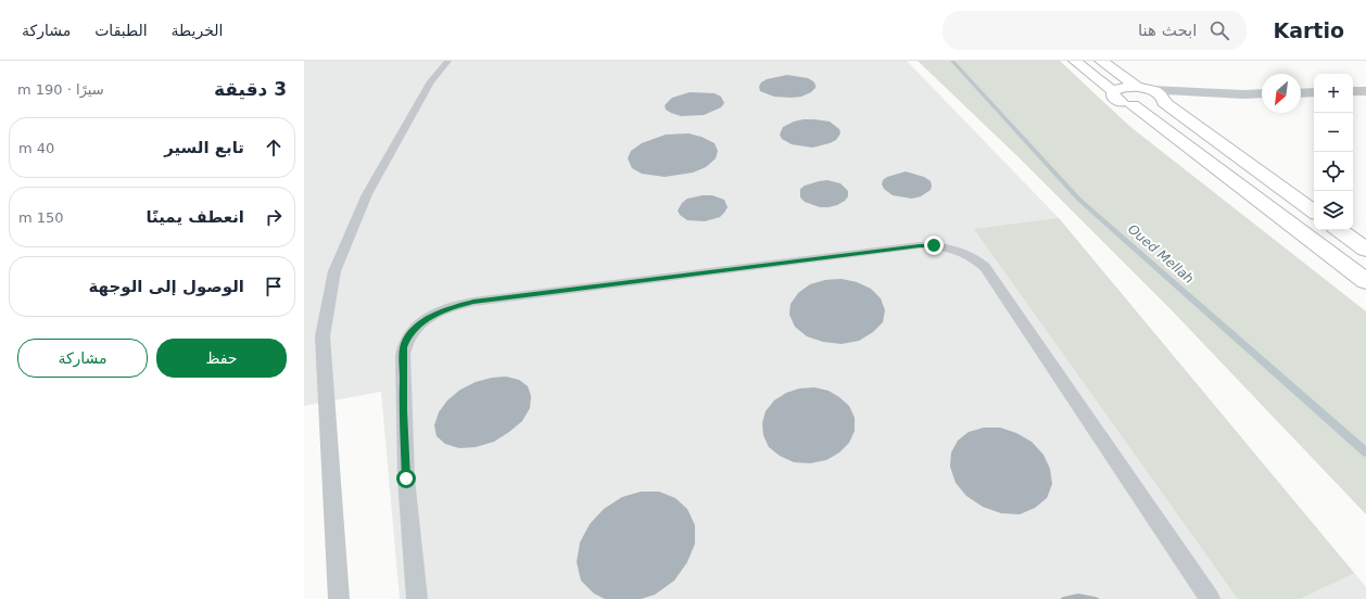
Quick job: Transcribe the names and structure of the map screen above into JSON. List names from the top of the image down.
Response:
{
  "water": ["Oued Mellah"],
  "north": "bottom left",
  "page": {
    "header": "Kartio",
    "search": "ابحث هنا",
    "nav": ["الخريطة", "الطبقات", "مشاركة"],
    "heading": ["3 دقيقة", "سيرًا · 190 m"],
    "map_buttons": ["+", "−"],
    "list": [
      ["تابع السير", "40 m"],
      ["انعطف يمينًا", "150 m"],
      "الوصول إلى الوجهة"
    ],
    "buttons": ["حفظ", "مشاركة"]
  }
}
